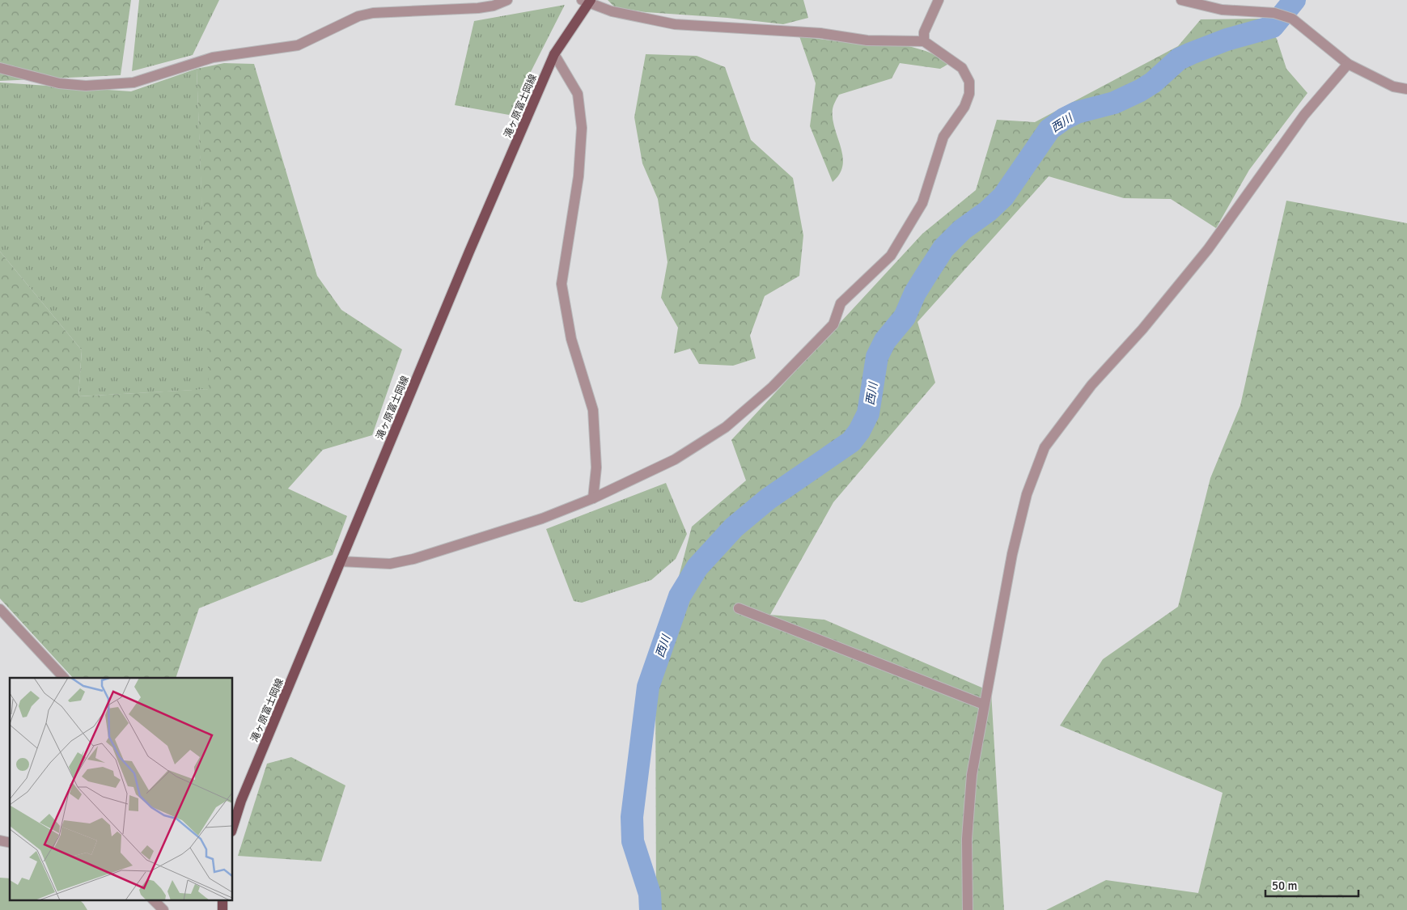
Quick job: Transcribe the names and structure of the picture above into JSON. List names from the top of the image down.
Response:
{
  "streets": {
    "main road": ["滝ヶ原富士岡線"]
  },
  "water": ["西川"],
  "scale_bar": "50 m"
}
